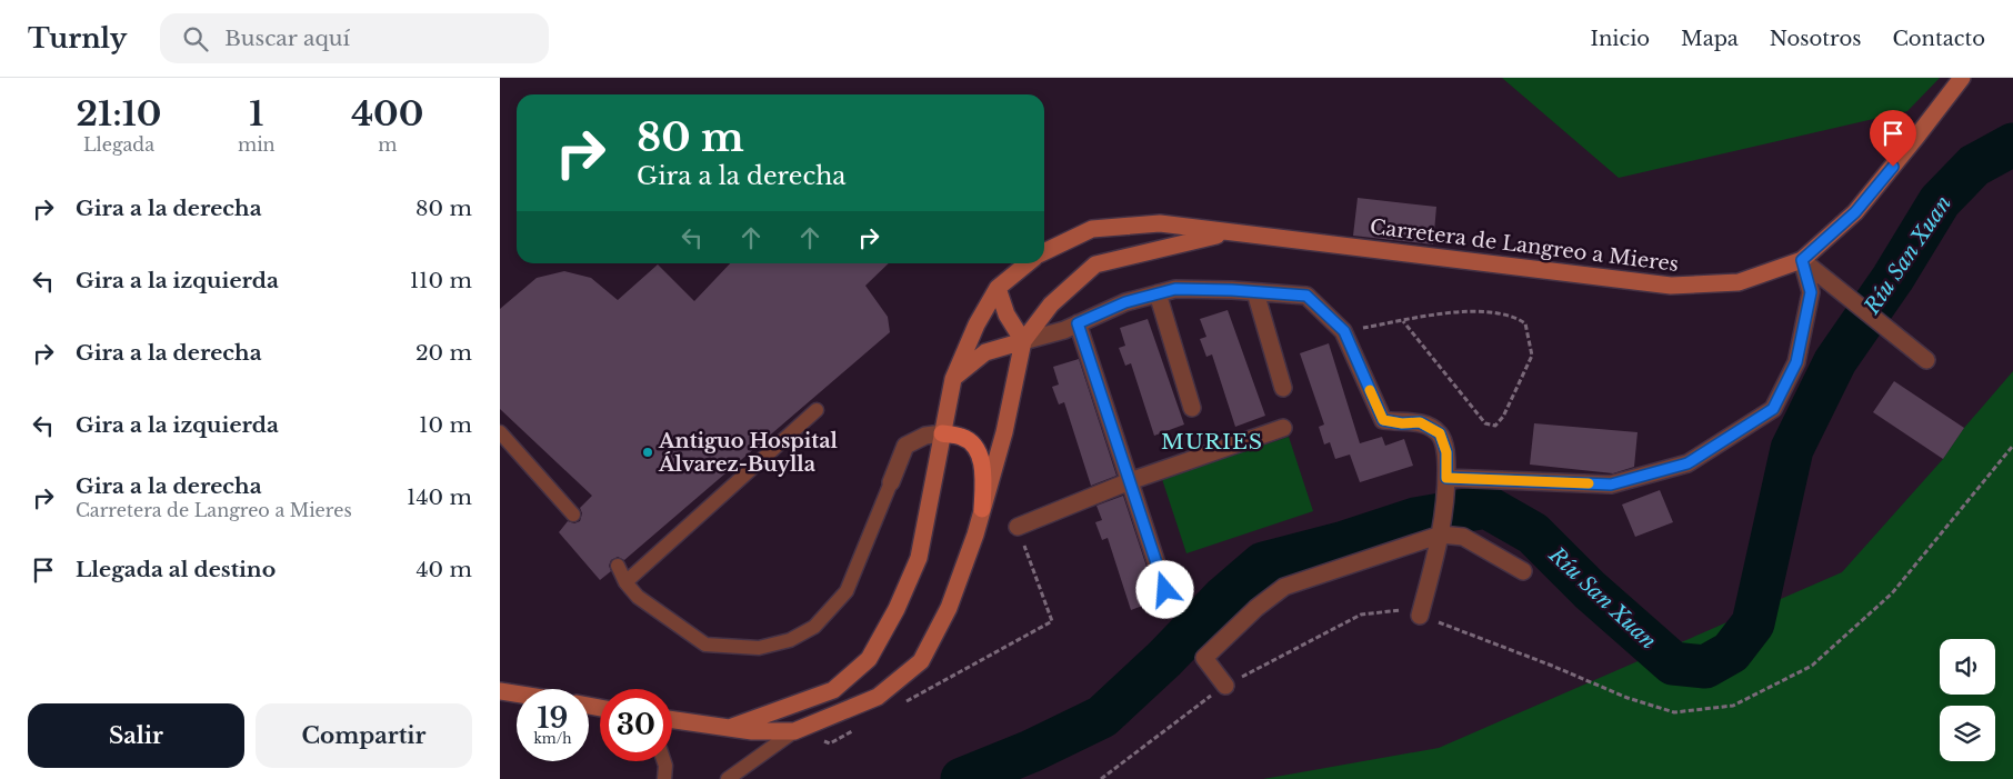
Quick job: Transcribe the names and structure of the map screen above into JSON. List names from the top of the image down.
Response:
{
  "streets": {
    "main road": ["Carretera de Langreo a Mieres"]
  },
  "districts": ["MURIES"],
  "water": ["Ríu San Xuan"],
  "places": ["Antiguo Hospital Álvarez-Buylla"],
  "page": {
    "header": "Turnly",
    "search": "Buscar aquí",
    "nav": [
      "Inicio",
      "Mapa",
      "Nosotros",
      "Contacto"
    ],
    "eta": [
      "21:10",
      "Llegada",
      "1",
      "min",
      "400",
      "m"
    ],
    "turn": ["80 m", "Gira a la derecha"],
    "list": [
      {
        "name": "Gira a la derecha",
        "value": "80 m"
      },
      {
        "name": "Gira a la izquierda",
        "value": "110 m"
      },
      {
        "name": "Gira a la derecha",
        "value": "20 m"
      },
      {
        "name": "Gira a la izquierda",
        "value": "10 m"
      },
      {
        "name": "Gira a la derecha",
        "note": "Carretera de Langreo a Mieres",
        "value": "140 m"
      },
      {
        "name": "Llegada al destino",
        "value": "40 m"
      }
    ],
    "speed": "19 km/h",
    "limit": "30",
    "buttons": ["Salir", "Compartir"]
  }
}
